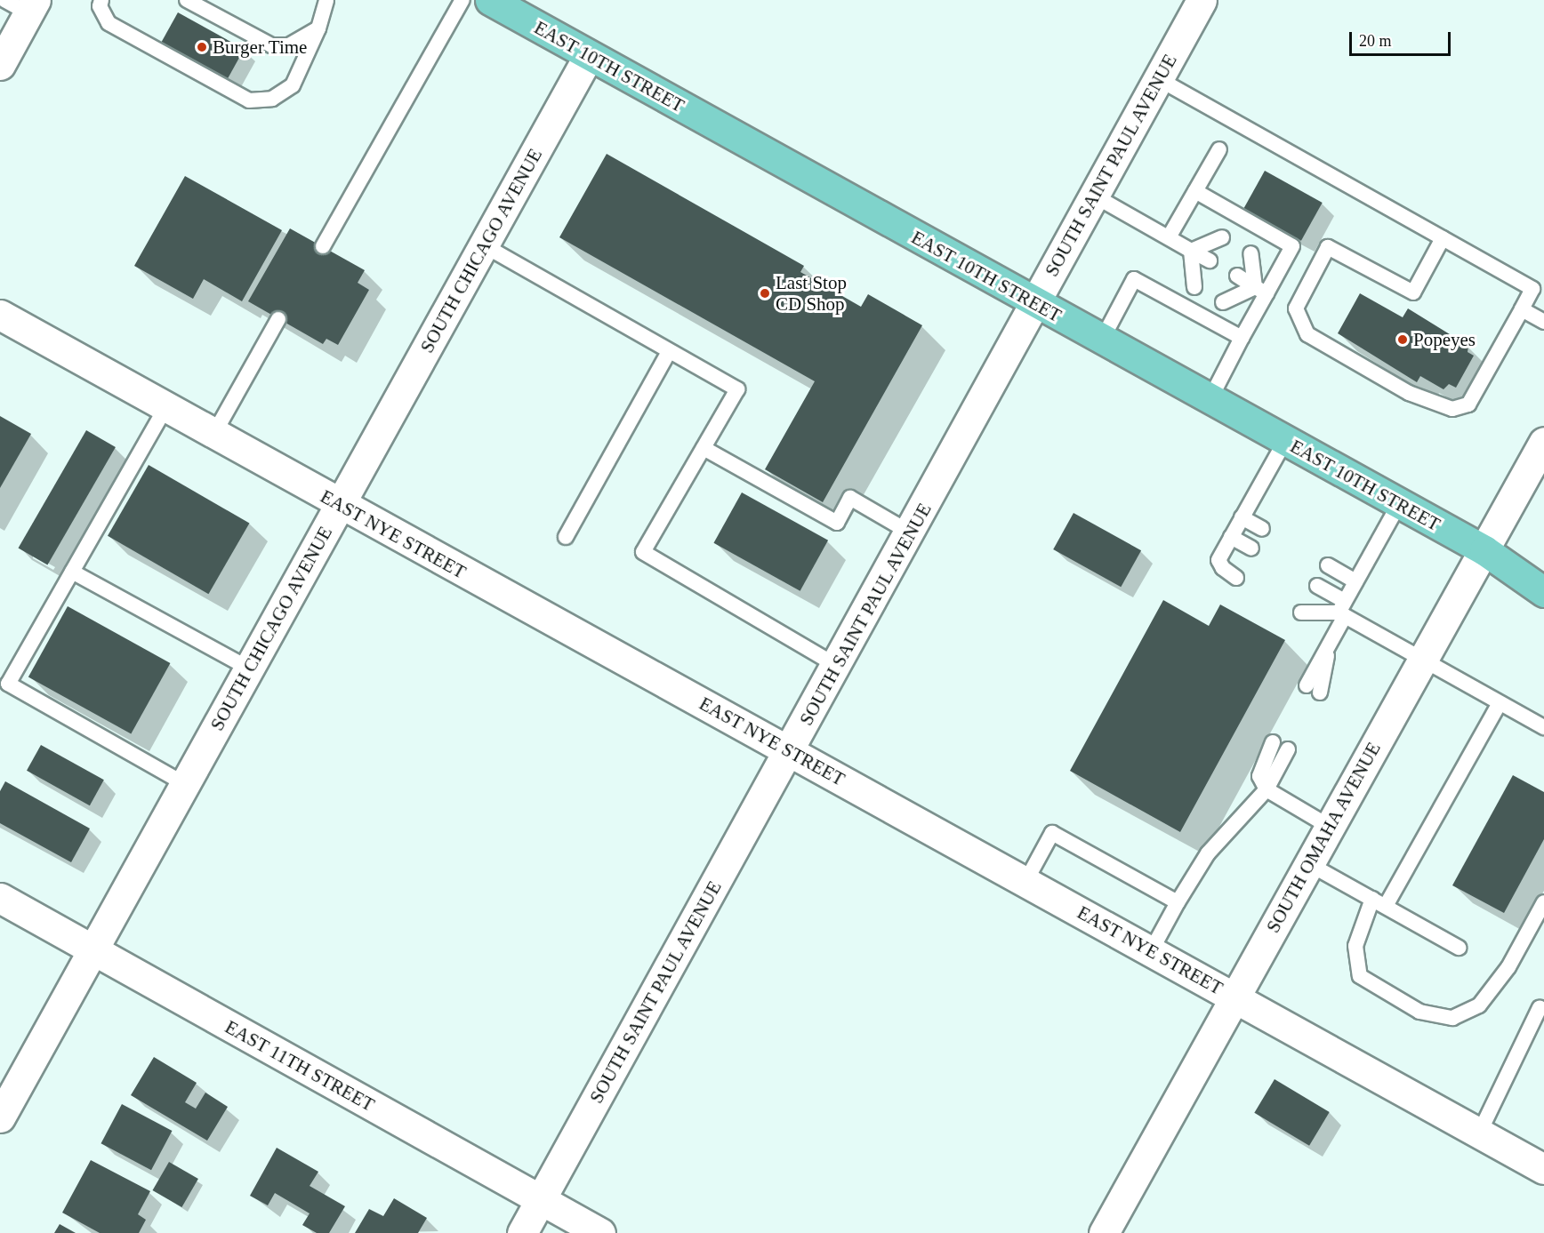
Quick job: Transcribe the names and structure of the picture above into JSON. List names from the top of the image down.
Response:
{
  "streets": {
    "main road": ["EAST 10TH STREET"],
    "street": [
      "SOUTH SAINT PAUL AVENUE",
      "SOUTH CHICAGO AVENUE",
      "EAST NYE STREET",
      "SOUTH OMAHA AVENUE",
      "EAST 11TH STREET"
    ]
  },
  "crossings": [
    ["EAST 10TH STREET", "SOUTH SAINT PAUL AVENUE"],
    ["EAST 10TH STREET", "SOUTH CHICAGO AVENUE"],
    ["EAST 10TH STREET", "SOUTH OMAHA AVENUE"],
    ["SOUTH SAINT PAUL AVENUE", "EAST NYE STREET"],
    ["SOUTH SAINT PAUL AVENUE", "EAST 11TH STREET"],
    ["SOUTH CHICAGO AVENUE", "EAST NYE STREET"],
    ["SOUTH CHICAGO AVENUE", "EAST 11TH STREET"],
    ["EAST NYE STREET", "SOUTH OMAHA AVENUE"]
  ],
  "places": ["Burger Time", "Last Stop CD Shop", "Popeyes"],
  "scale_bar": "20 m"
}
